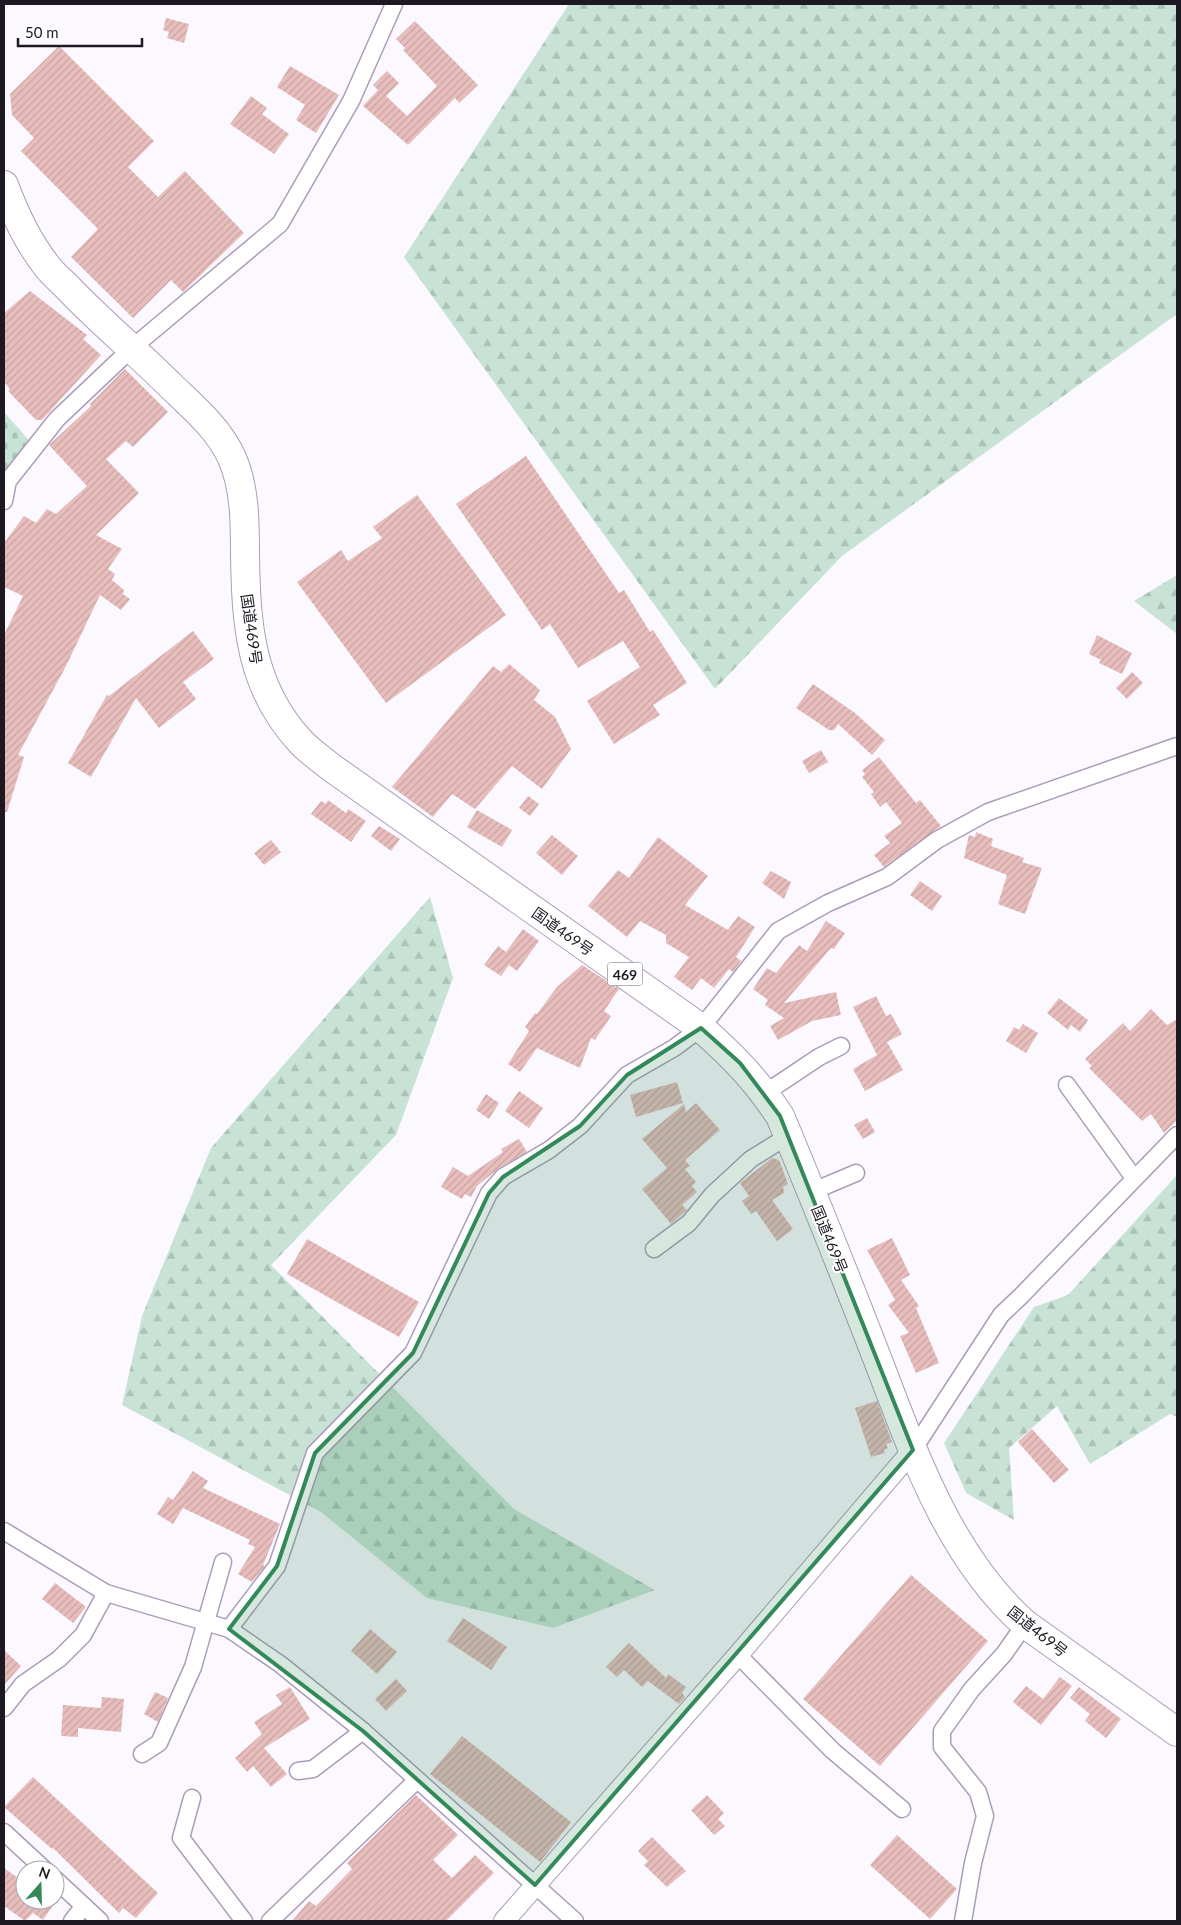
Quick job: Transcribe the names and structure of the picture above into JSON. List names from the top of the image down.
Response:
{
  "streets": {
    "highway": ["国道469号", "469"]
  },
  "scale_bar": "50 m",
  "north": "top"
}
